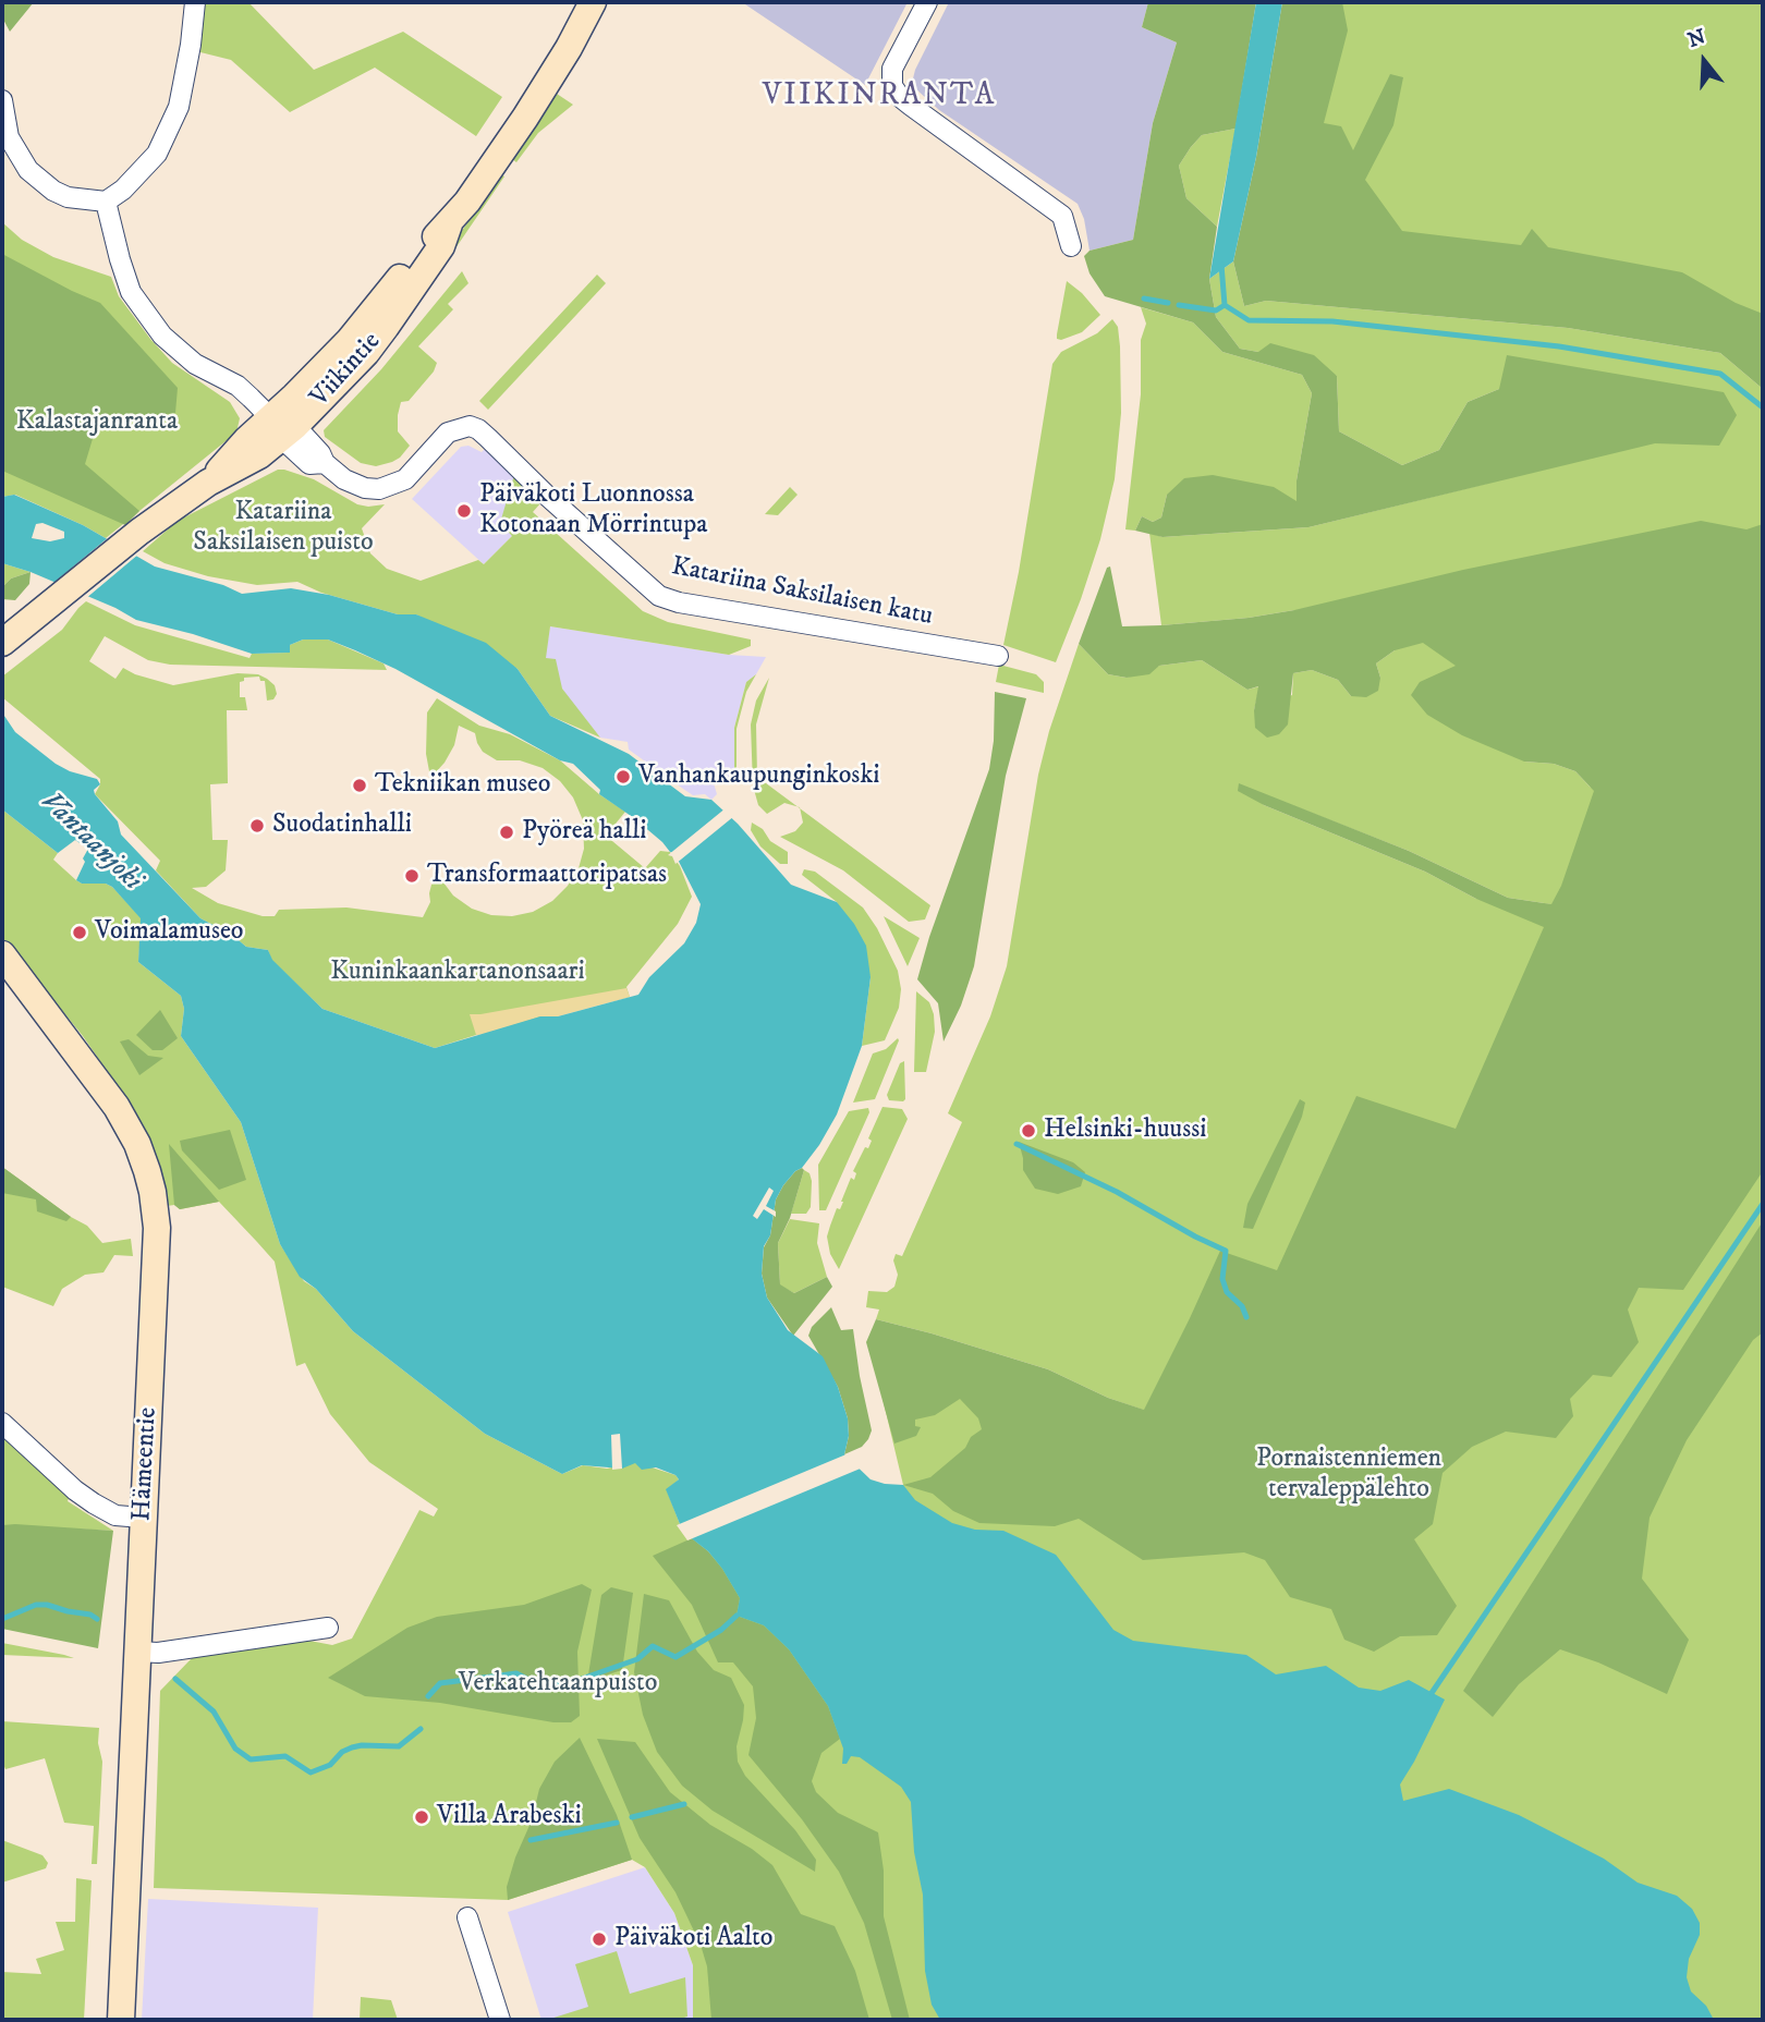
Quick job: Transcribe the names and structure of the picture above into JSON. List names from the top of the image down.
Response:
{
  "streets": {
    "main road": ["Viikintie", "Hämeentie"],
    "street": ["Katariina Saksilaisen katu"]
  },
  "crossings": [
    ["Viikintie", "Katariina Saksilaisen katu"]
  ],
  "districts": ["VIIKINRANTA"],
  "water": ["Vantaanjoki"],
  "parks": [
    "Kalastajanranta",
    "Katariina Saksilaisen puisto",
    "Kuninkaankartanonsaari",
    "Pornaistenniemen tervaleppälehto",
    "Verkatehtaanpuisto"
  ],
  "places": [
    "Päiväkoti Luonnossa Kotonaan Mörrintupa",
    "Vanhankaupunginkoski",
    "Tekniikan museo",
    "Suodatinhalli",
    "Pyöreä halli",
    "Transformaattoripatsas",
    "Voimalamuseo",
    "Helsinki-huussi",
    "Villa Arabeski",
    "Päiväkoti Aalto"
  ],
  "north": "top"
}
